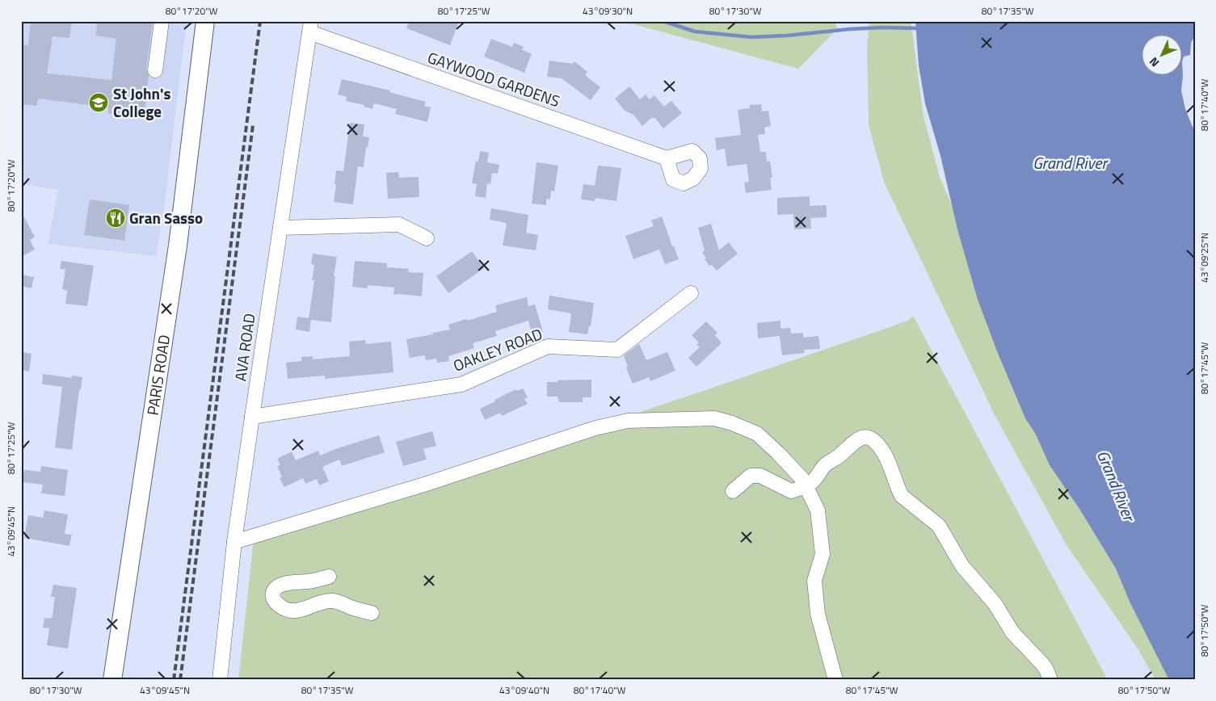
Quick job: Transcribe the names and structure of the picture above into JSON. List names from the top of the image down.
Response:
{
  "streets": {
    "main road": ["PARIS ROAD"],
    "street": ["GAYWOOD GARDENS", "AVA ROAD", "OAKLEY ROAD"]
  },
  "crossings": [
    ["GAYWOOD GARDENS", "AVA ROAD"],
    ["AVA ROAD", "OAKLEY ROAD"]
  ],
  "water": ["Grand River"],
  "places": {
    "school or university": ["St John's College"],
    "restaurant": ["Gran Sasso"]
  },
  "north": "bottom left",
  "coordinates": [
    "80°17'20\"W",
    "80°17'25\"W",
    "43°09'30\"N",
    "80°17'30\"W",
    "80°17'35\"W",
    "80°17'40\"W",
    "43°09'25\"N",
    "80°17'45\"W",
    "43°09'45\"N",
    "80°17'50\"W",
    "43°09'40\"N"
  ]
}
